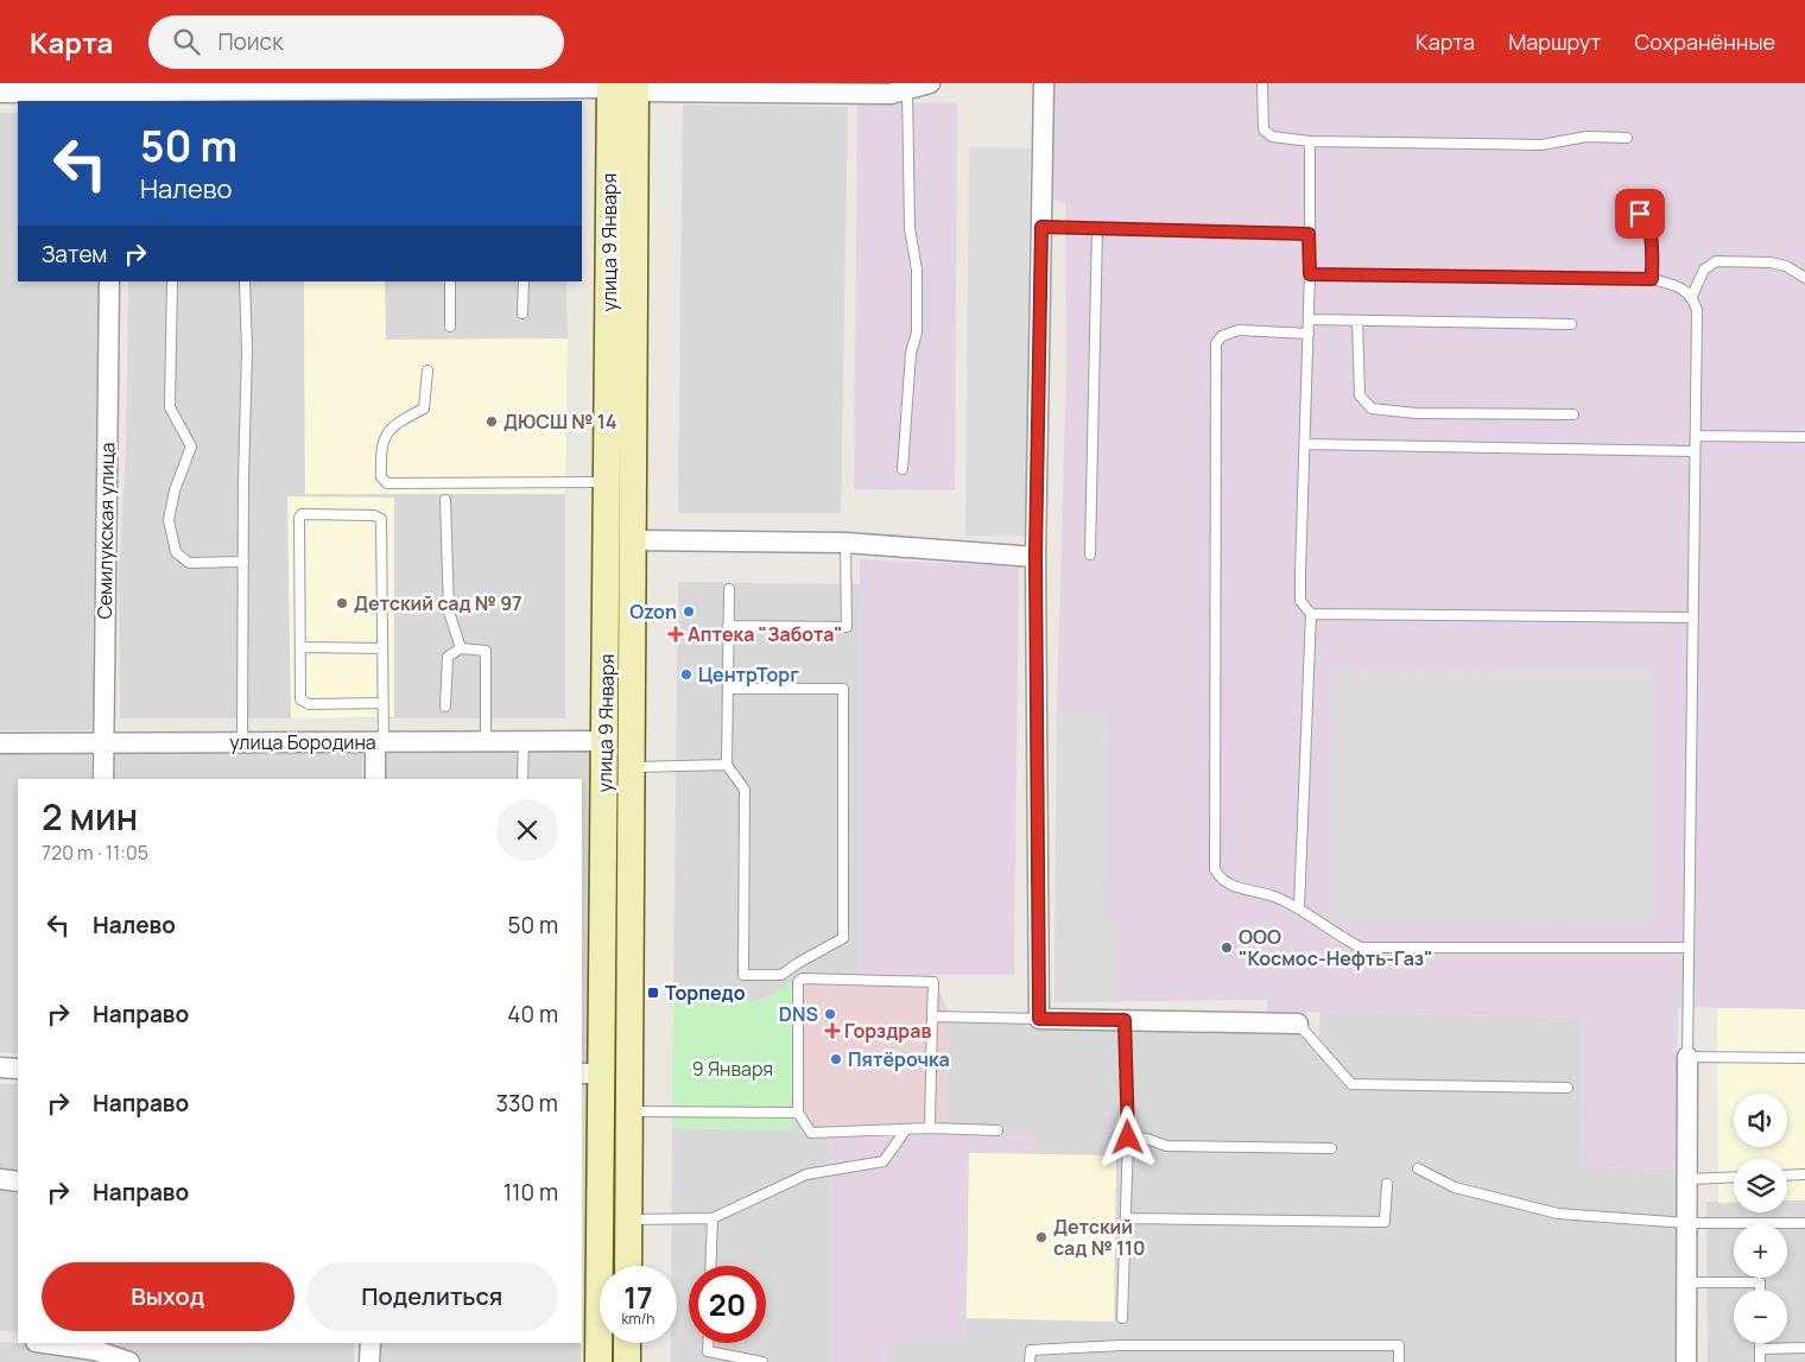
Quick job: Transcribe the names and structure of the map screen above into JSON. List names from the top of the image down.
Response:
{
  "streets": {
    "main road": ["улица 9 Января"],
    "street": ["Семилукская улица", "улица Бородина"]
  },
  "crossings": [
    ["улица 9 Января", "улица Бородина"],
    ["Семилукская улица", "улица Бородина"]
  ],
  "parks": ["9 Января"],
  "places": {
    "other": [
      "ДЮСШ № 14",
      "Детский сад № 97",
      "Ozon",
      "ЦентрТорг",
      "ООО \"Космос-Нефть-Газ\"",
      "DNS",
      "Пятёрочка",
      "Детский сад № 110"
    ],
    "health": ["Аптека \"Забота\"", "Горздрав"],
    "transit": ["Торпедо"]
  },
  "page": {
    "header": "Карта",
    "search": "Поиск",
    "nav": ["Карта", "Маршрут", "Сохранённые"],
    "turn": ["50 m", "Налево"],
    "then": "Затем",
    "heading": ["2 мин", "720 m · 11:05"],
    "list": [
      {
        "name": "Налево",
        "value": "50 m"
      },
      {
        "name": "Направо",
        "value": "40 m"
      },
      {
        "name": "Направо",
        "value": "330 m"
      },
      {
        "name": "Направо",
        "value": "110 m"
      }
    ],
    "map_buttons": ["+", "−"],
    "buttons": ["Выход", "Поделиться"],
    "speed": "17 km/h",
    "limit": "20"
  }
}
